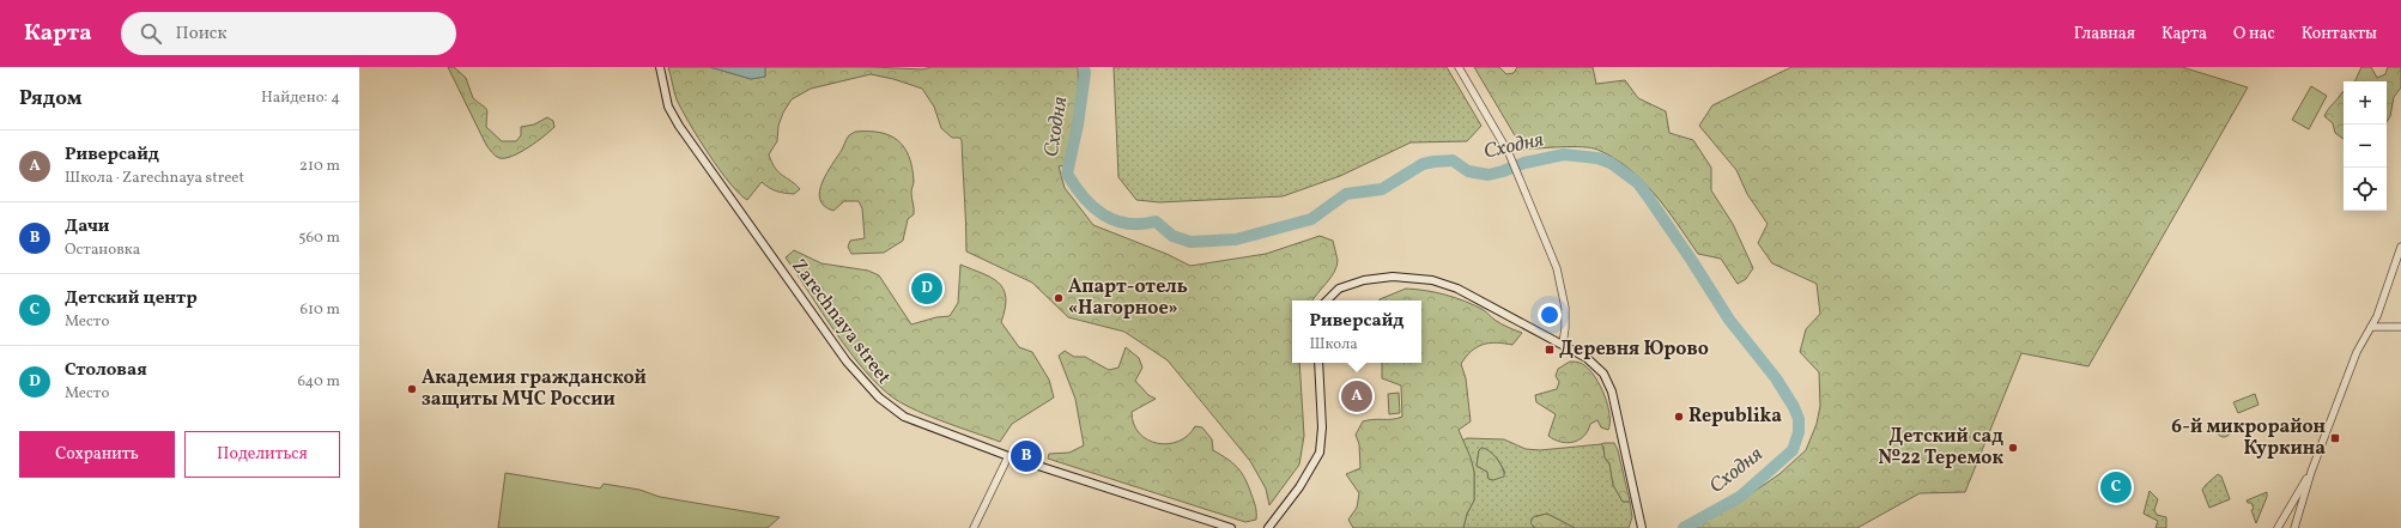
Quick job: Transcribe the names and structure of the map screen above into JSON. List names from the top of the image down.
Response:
{
  "streets": {
    "main road": ["Zarechnaya street"]
  },
  "water": ["Сходня"],
  "places": {
    "other": [
      "Апарт-отель «Нагорное»",
      "Академия гражданской защиты МЧС России",
      "Republika",
      "Детский сад №22 Теремок"
    ],
    "transit": ["Деревня Юрово", "6-й микрорайон Куркина"]
  },
  "page": {
    "header": "Карта",
    "search": "Поиск",
    "nav": [
      "Главная",
      "Карта",
      "О нас",
      "Контакты"
    ],
    "heading": ["Рядом", "Найдено: 4"],
    "map_buttons": ["+", "−"],
    "list": [
      {
        "mark": "A",
        "name": "Риверсайд",
        "note": "Школа · Zarechnaya street",
        "value": "210 m"
      },
      {
        "mark": "B",
        "name": "Дачи",
        "note": "Остановка",
        "value": "560 m"
      },
      {
        "mark": "C",
        "name": "Детский центр",
        "note": "Место",
        "value": "610 m"
      },
      {
        "mark": "D",
        "name": "Столовая",
        "note": "Место",
        "value": "640 m"
      }
    ],
    "pins": [
      "D",
      "A",
      "B",
      "C"
    ],
    "popup": ["Риверсайд", "Школа"],
    "buttons": ["Сохранить", "Поделиться"]
  }
}
